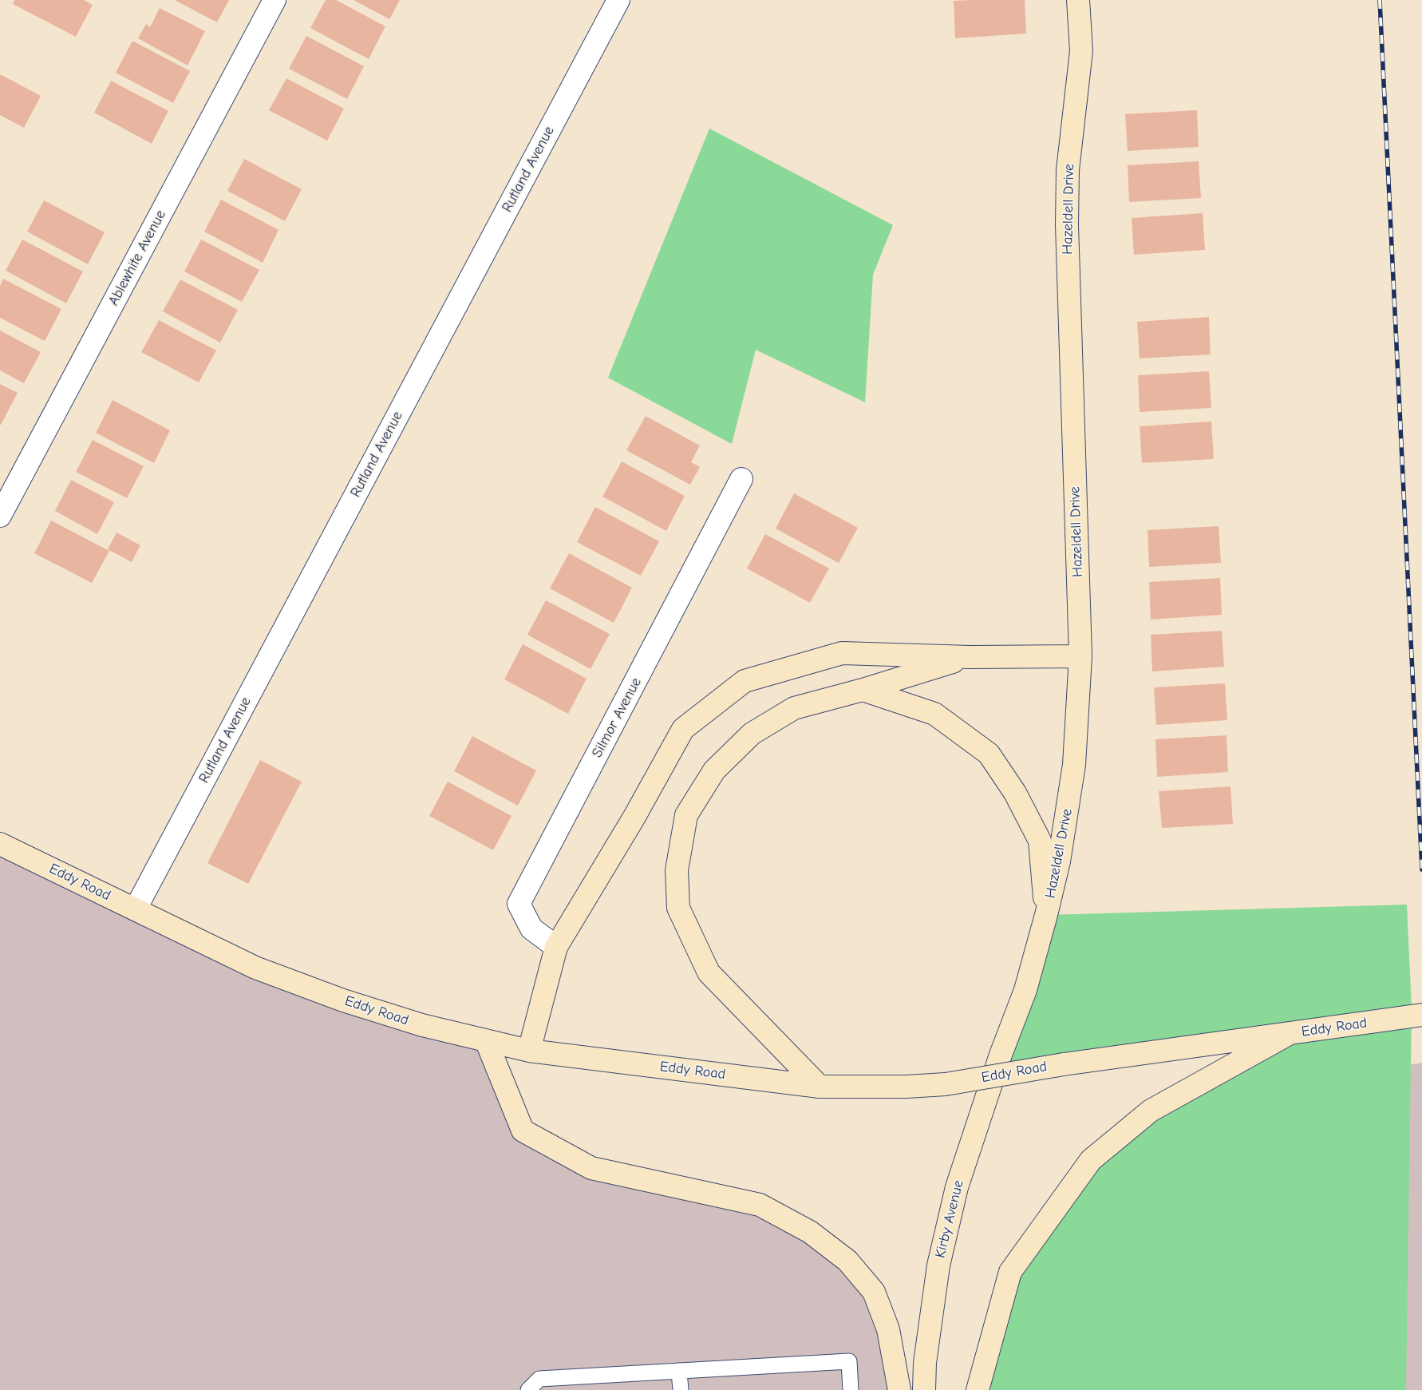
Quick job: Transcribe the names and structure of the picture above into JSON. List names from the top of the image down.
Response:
{
  "streets": {
    "street": [
      "Rutland Avenue",
      "Hazeldell Drive",
      "Ablewhite Avenue",
      "Silmor Avenue",
      "Eddy Road",
      "Kirby Avenue"
    ]
  },
  "crossings": [
    ["Rutland Avenue", "Eddy Road"],
    ["Hazeldell Drive", "Kirby Avenue"]
  ]
}
